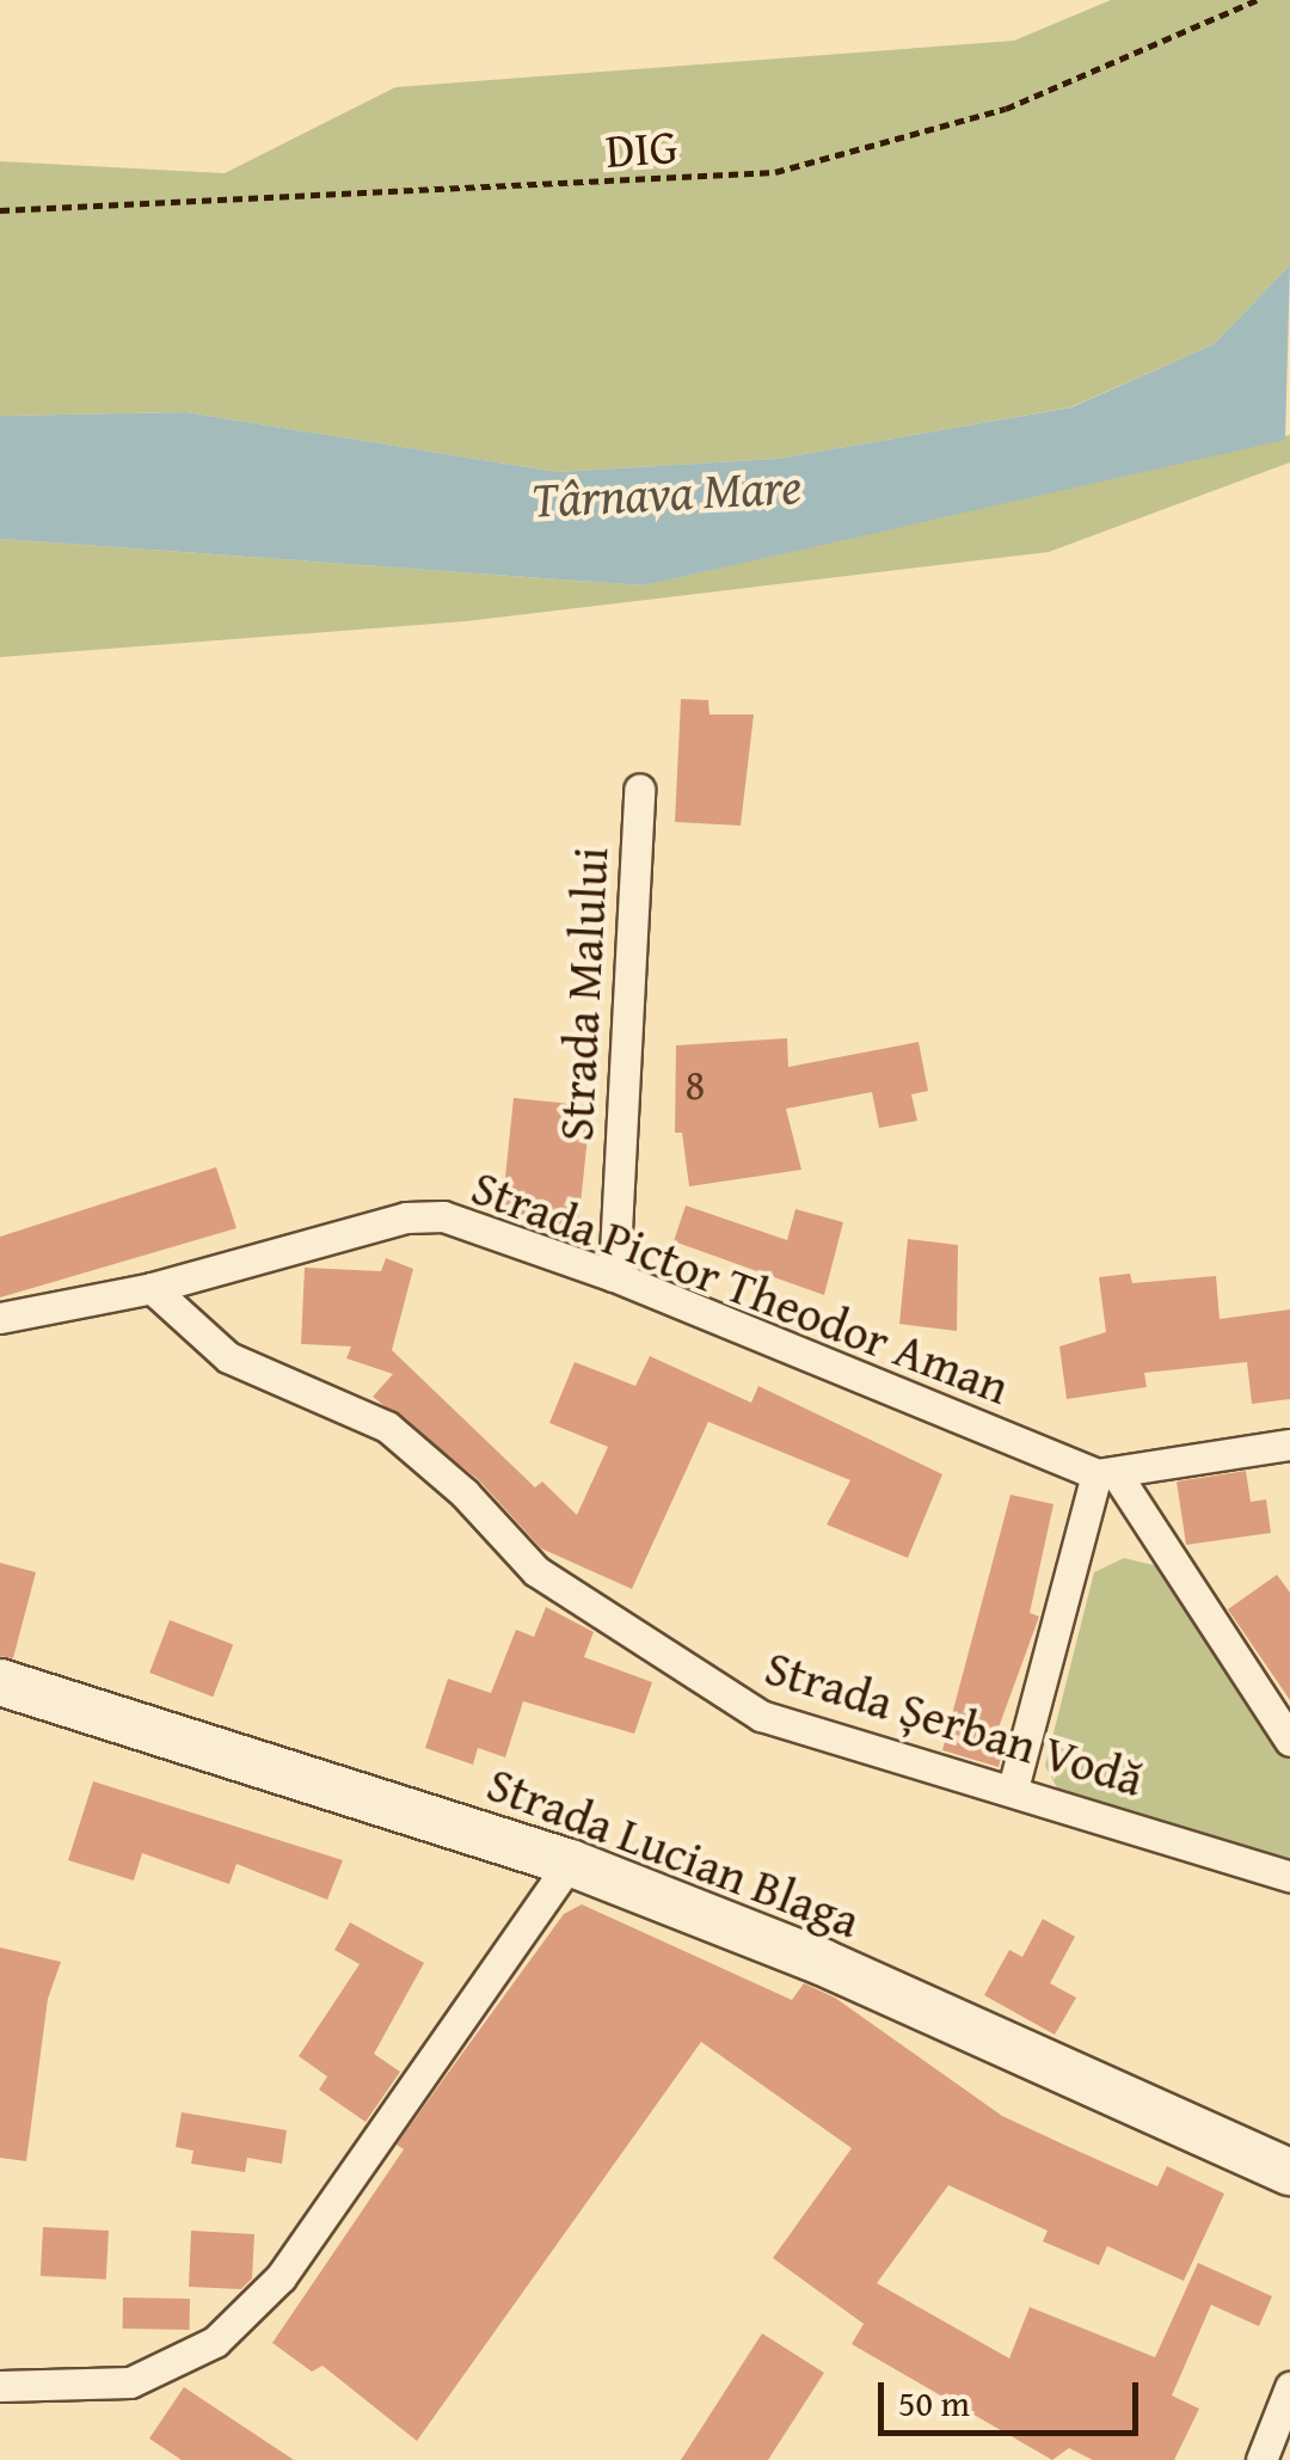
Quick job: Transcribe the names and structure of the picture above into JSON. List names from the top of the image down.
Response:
{
  "streets": {
    "street": [
      "Strada Malului",
      "Strada Pictor Theodor Aman",
      "Strada Șerban Vodă",
      "Strada Lucian Blaga"
    ],
    "path": ["DIG"]
  },
  "crossings": [
    ["Strada Malului", "Strada Pictor Theodor Aman"],
    ["Strada Pictor Theodor Aman", "Strada Șerban Vodă"]
  ],
  "water": ["Târnava Mare"],
  "house_numbers": ["8"],
  "scale_bar": "50 m"
}
